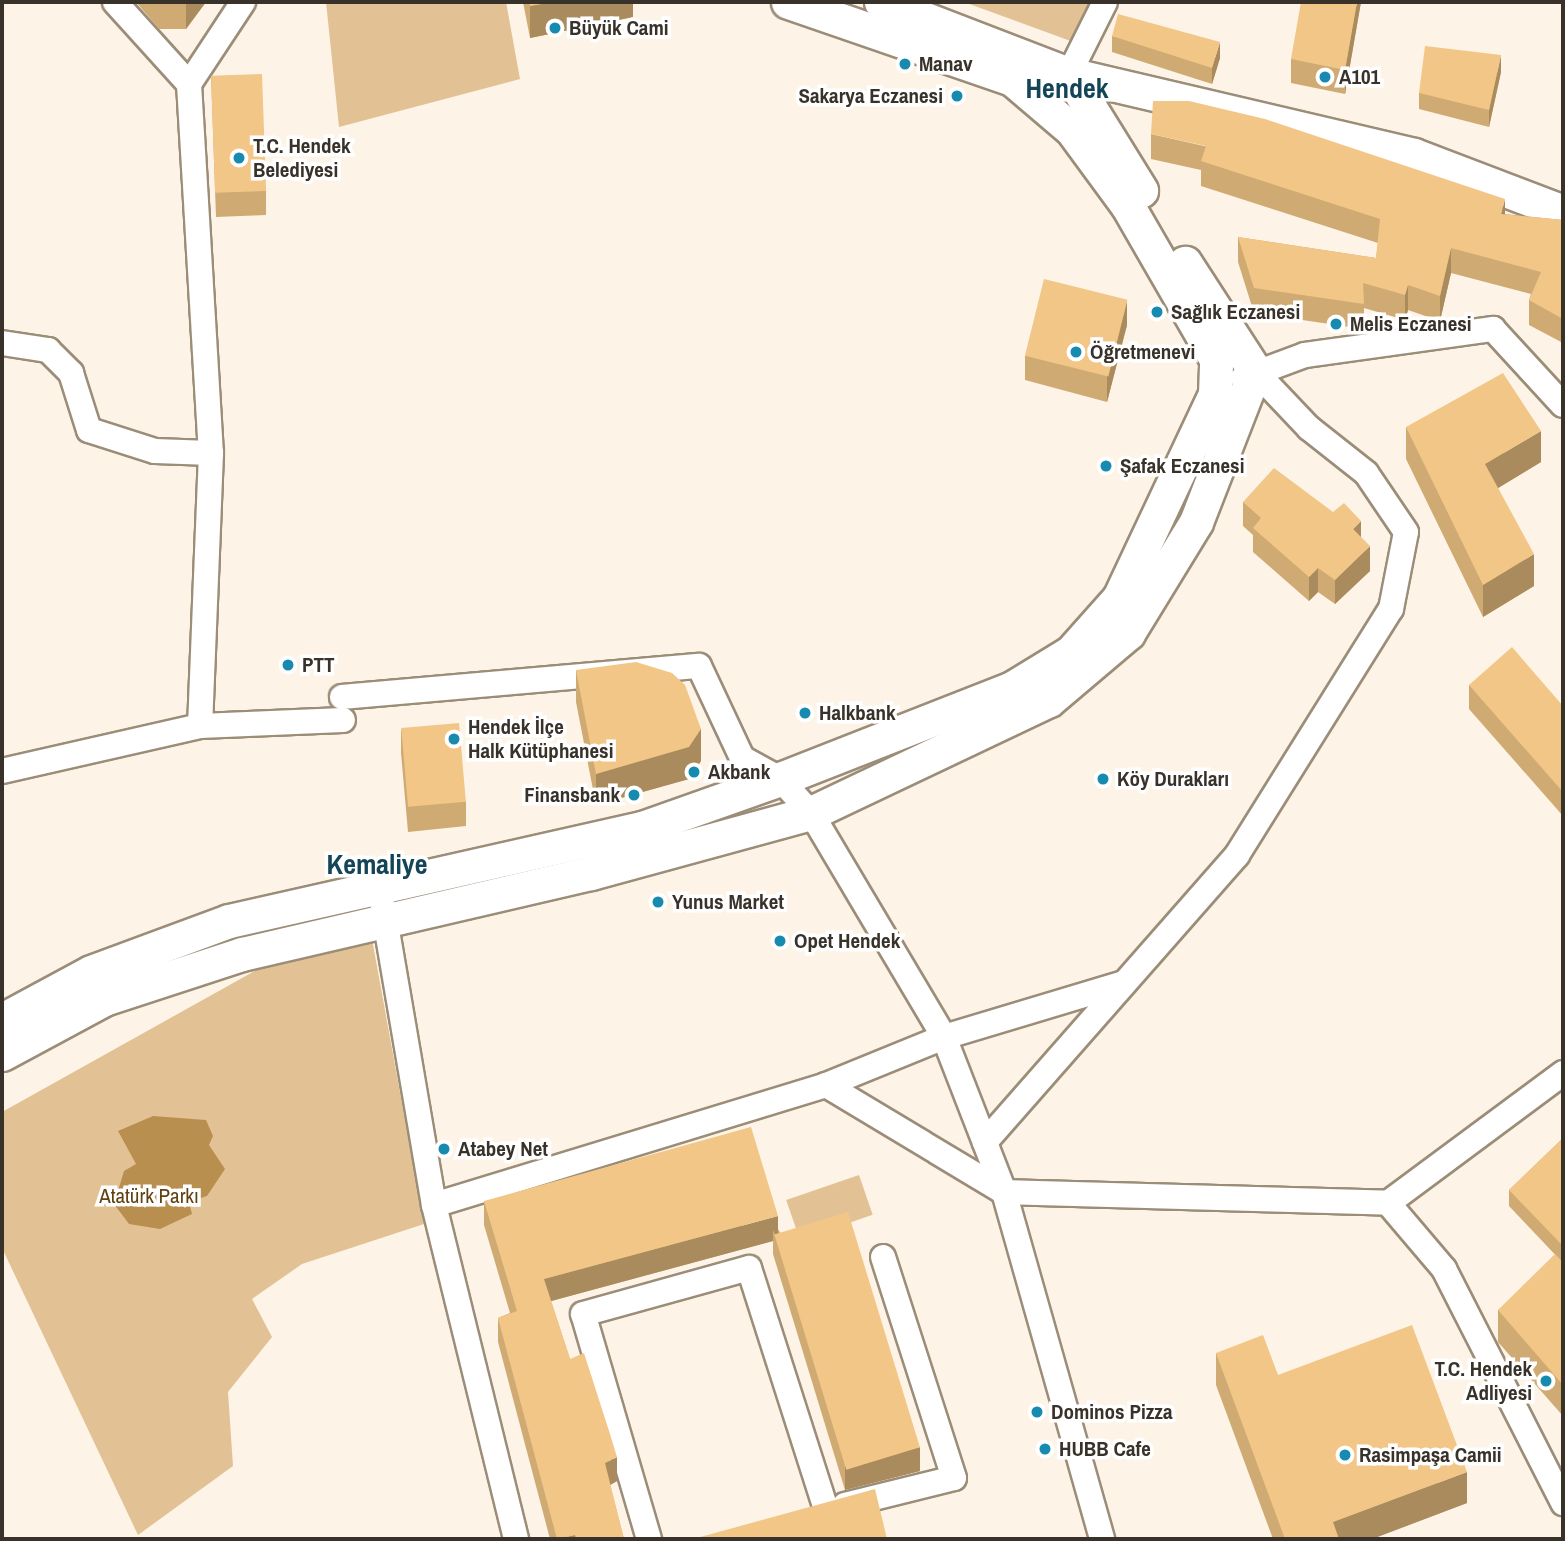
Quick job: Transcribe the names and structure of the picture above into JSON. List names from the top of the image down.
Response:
{
  "districts": ["Hendek", "Kemaliye"],
  "parks": ["Atatürk Parkı"],
  "places": [
    "Büyük Cami",
    "Manav",
    "A101",
    "Sakarya Eczanesi",
    "T.C. Hendek Belediyesi",
    "Sağlık Eczanesi",
    "Melis Eczanesi",
    "Öğretmenevi",
    "Şafak Eczanesi",
    "PTT",
    "Halkbank",
    "Hendek İlçe Halk Kütüphanesi",
    "Akbank",
    "Köy Durakları",
    "Finansbank",
    "Yunus Market",
    "Opet Hendek",
    "Atabey Net",
    "T.C. Hendek Adliyesi",
    "Dominos Pizza",
    "HUBB Cafe",
    "Rasimpaşa Camii"
  ]
}
